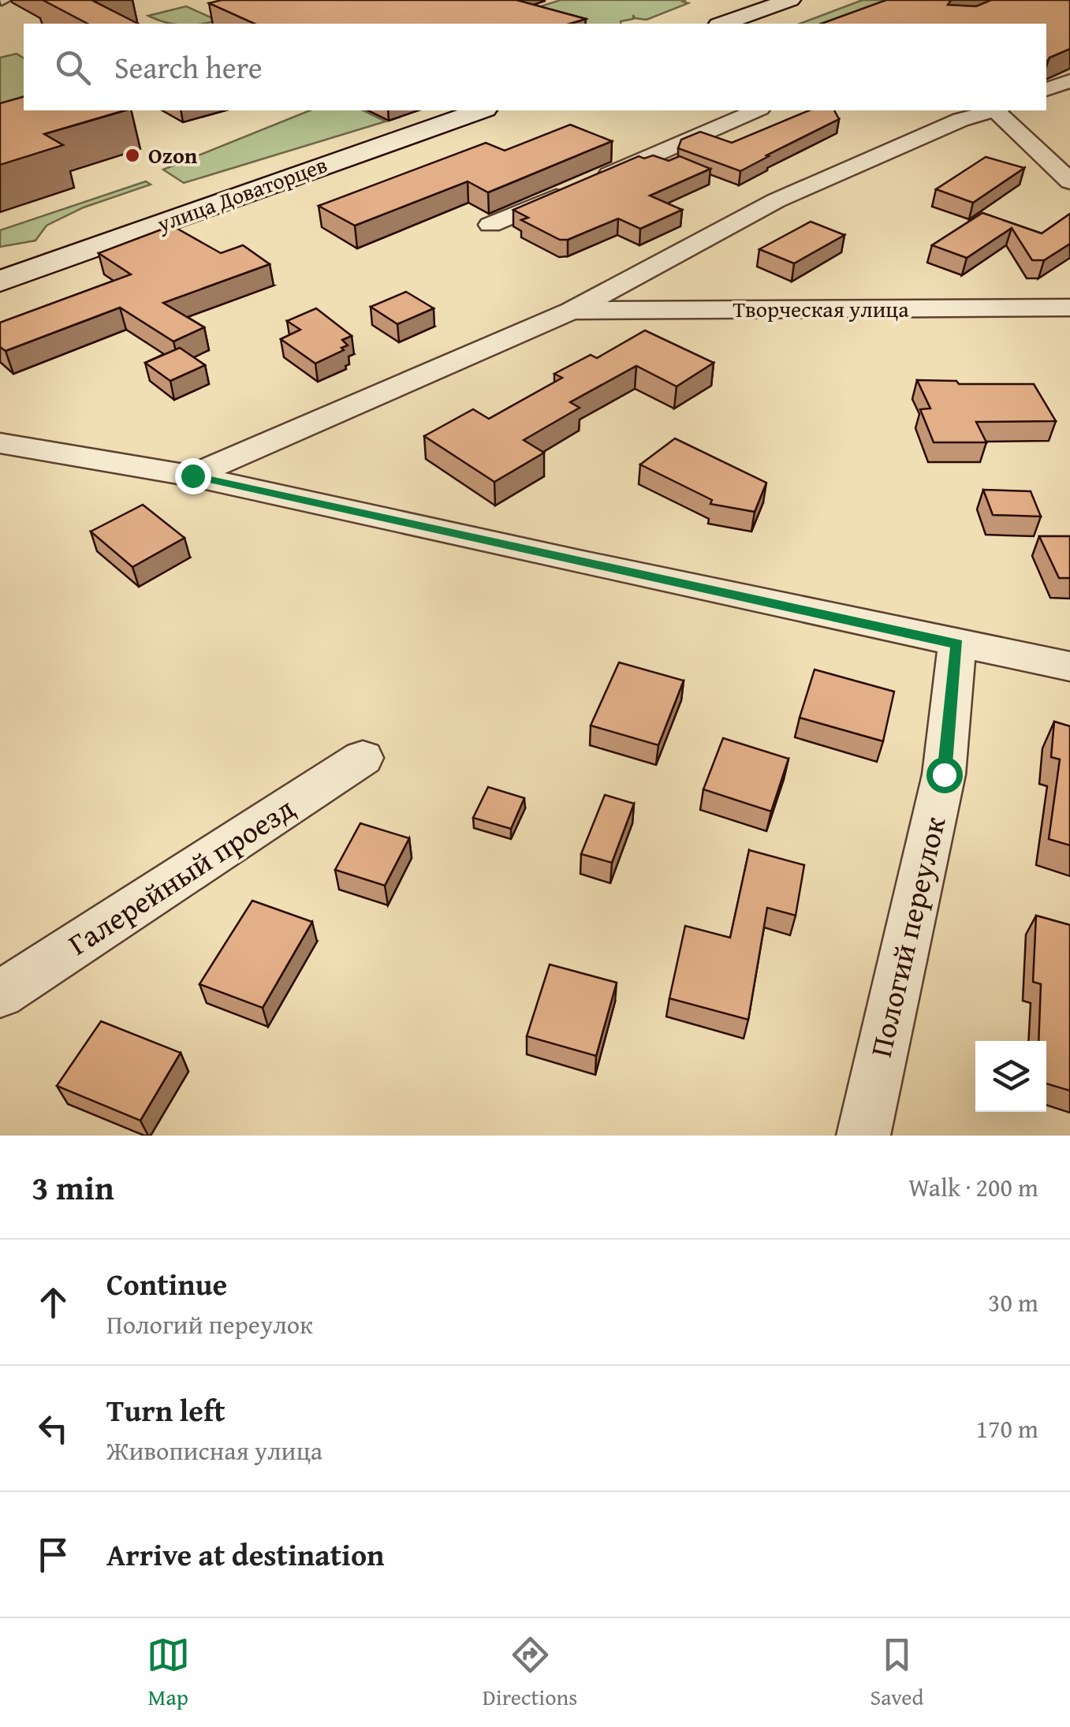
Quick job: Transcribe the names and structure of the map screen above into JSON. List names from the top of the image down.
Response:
{
  "streets": {
    "main road": ["улица Доваторцев"],
    "street": ["Творческая улица", "Галерейный проезд", "Пологий переулок"]
  },
  "places": ["Ozon"],
  "page": {
    "search": "Search here",
    "heading": ["3 min", "Walk · 200 m"],
    "list": [
      ["Continue", "Пологий переулок", "30 m"],
      ["Turn left", "Живописная улица", "170 m"],
      "Arrive at destination"
    ],
    "nav": ["Map", "Directions", "Saved"]
  }
}
